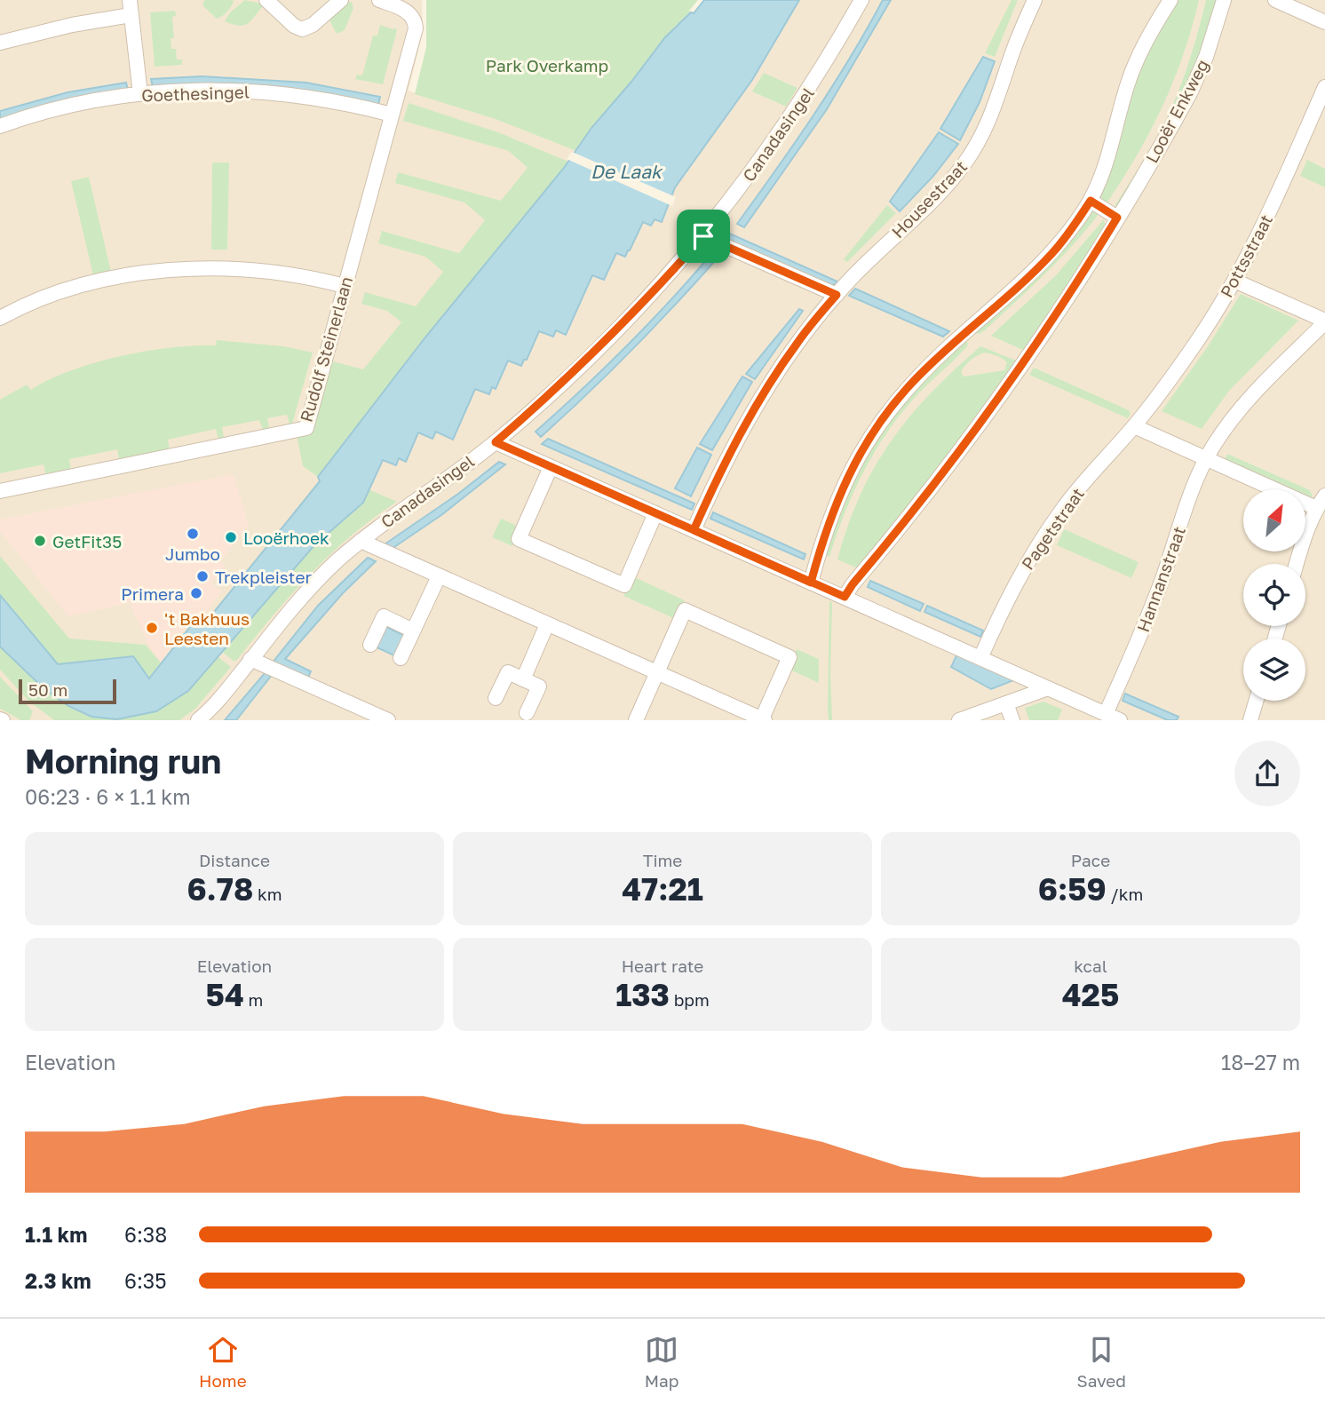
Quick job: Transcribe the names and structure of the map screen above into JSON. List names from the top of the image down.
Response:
{
  "streets": {
    "street": [
      "Goethesingel",
      "Looër Enkweg",
      "Canadasingel",
      "Housestraat",
      "Pottsstraat",
      "Rudolf Steinerlaan",
      "Pagetstraat",
      "Hannanstraat"
    ]
  },
  "crossings": [
    ["Goethesingel", "Rudolf Steinerlaan"],
    ["Pottsstraat", "Pagetstraat"]
  ],
  "water": ["De Laak"],
  "parks": ["Park Overkamp"],
  "places": [
    "Jumbo",
    "Looërhoek",
    "GetFit35",
    "Trekpleister",
    "Primera",
    "'t Bakhuus Leesten"
  ],
  "scale_bar": "50 m",
  "north": "top right",
  "page": {
    "scale": "50 m",
    "heading": ["Morning run", "06:23 · 6 × 1.1 km"],
    "stats": [
      ["Distance", "6.78 km"],
      ["Time", "47:21"],
      ["Pace", "6:59 /km"],
      ["Elevation", "54 m"],
      ["Heart rate", "133 bpm"],
      ["kcal", "425"]
    ],
    "chart": ["Elevation", "18–27 m"],
    "list": [
      {
        "name": "1.1 km",
        "note": "6:38"
      },
      {
        "name": "2.3 km",
        "note": "6:35"
      }
    ],
    "tabs": ["Home", "Map", "Saved"]
  }
}
